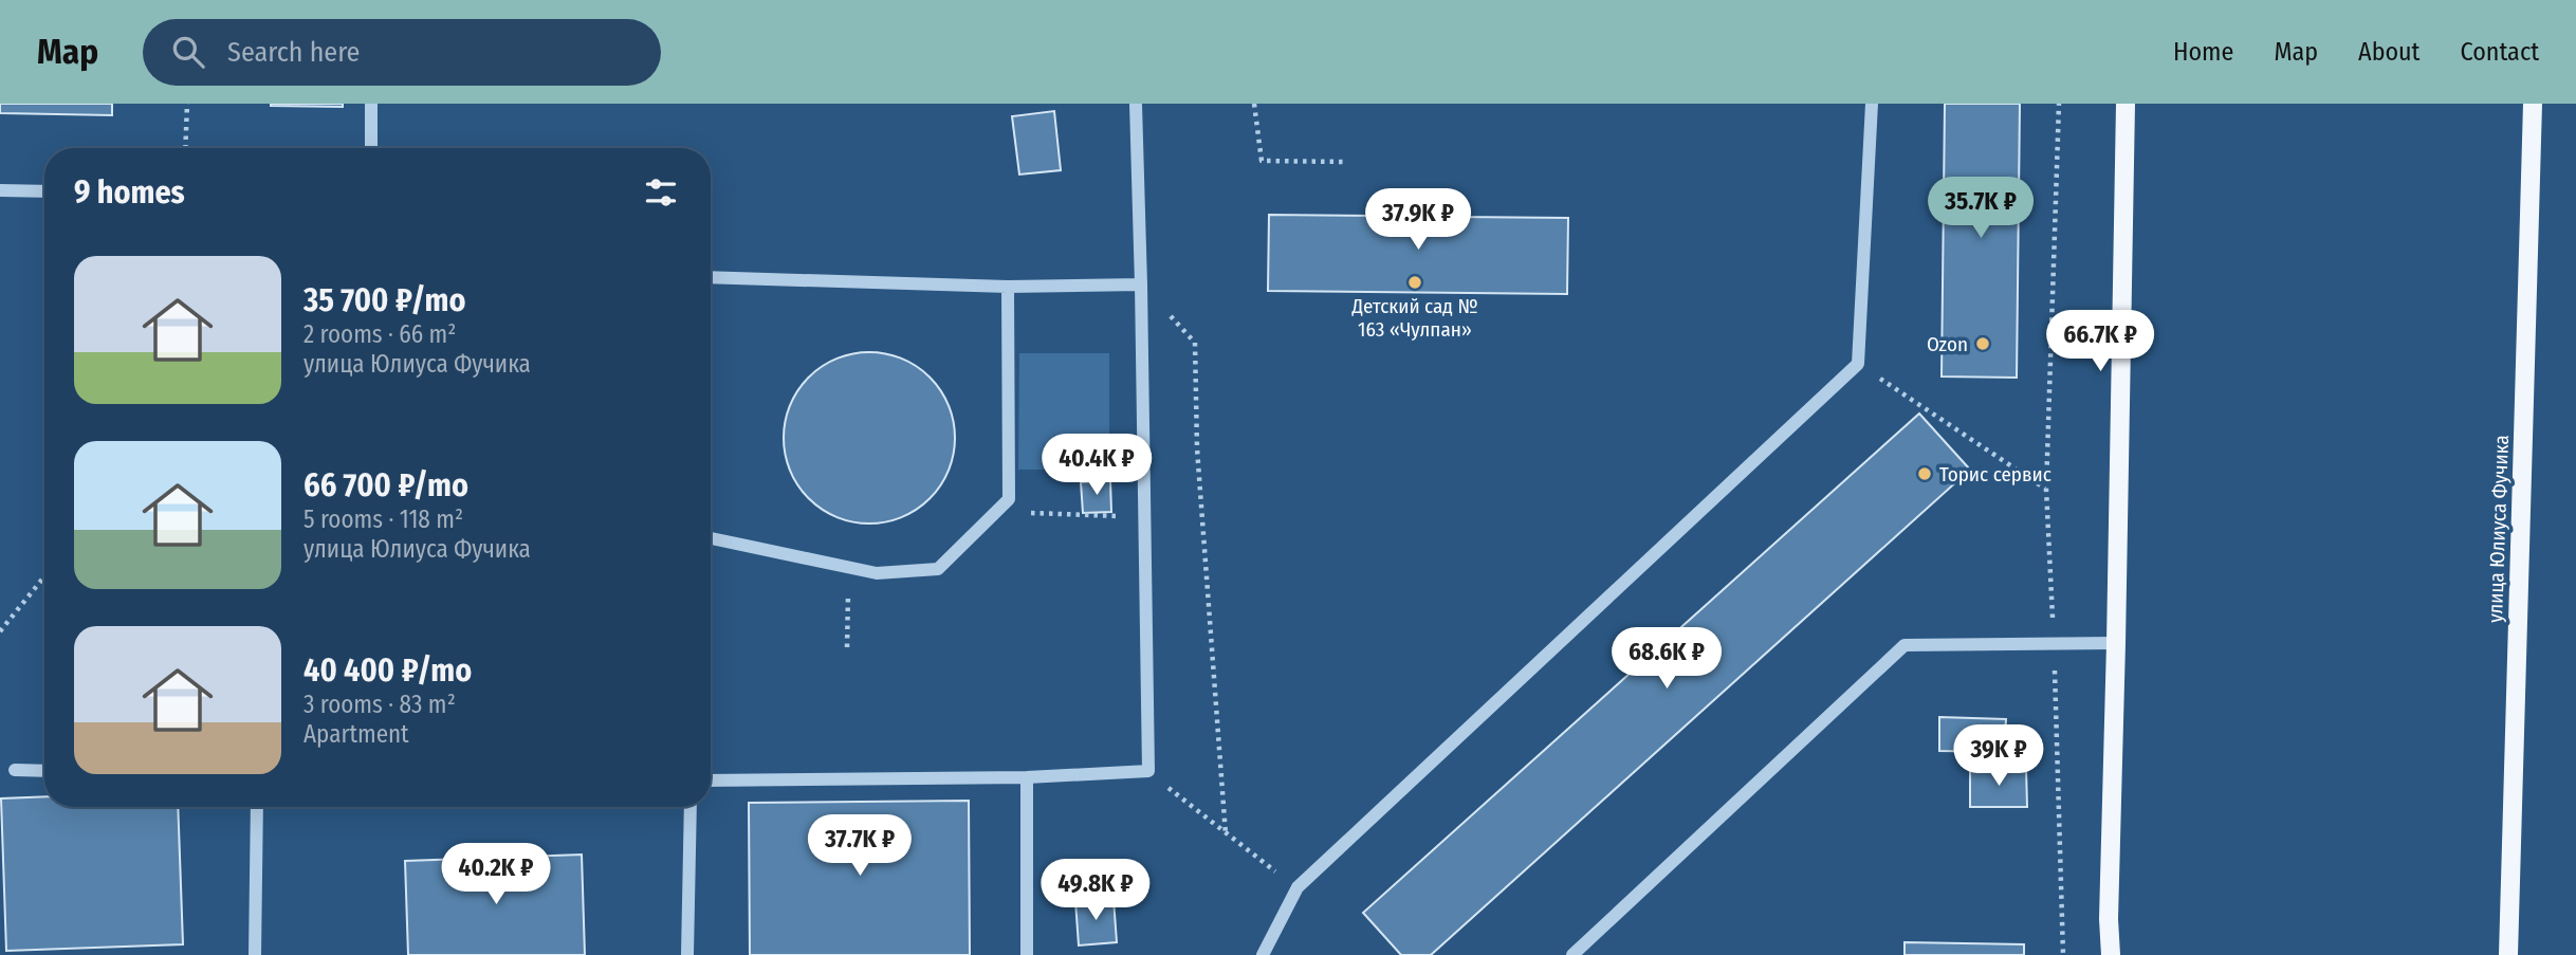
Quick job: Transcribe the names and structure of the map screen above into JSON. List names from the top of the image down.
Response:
{
  "streets": {
    "main road": ["улица Юлиуса Фучика"]
  },
  "places": ["Детский сад № 163 «Чулпан»", "Ozon", "Торис сервис"],
  "page": {
    "header": "Map",
    "search": "Search here",
    "nav": [
      "Home",
      "Map",
      "About",
      "Contact"
    ],
    "heading": "9 homes",
    "price": [
      "35.7K ₽",
      "37.9K ₽",
      "66.7K ₽",
      "40.4K ₽",
      "68.6K ₽",
      "39K ₽",
      "37.7K ₽",
      "40.2K ₽",
      "49.8K ₽"
    ],
    "list": [
      {
        "name": "35 700 ₽/mo",
        "note": "2 rooms · 66 m² · улица Юлиуса Фучика"
      },
      {
        "name": "66 700 ₽/mo",
        "note": "5 rooms · 118 m² · улица Юлиуса Фучика"
      },
      {
        "name": "40 400 ₽/mo",
        "note": "3 rooms · 83 m² · Apartment"
      }
    ]
  }
}
